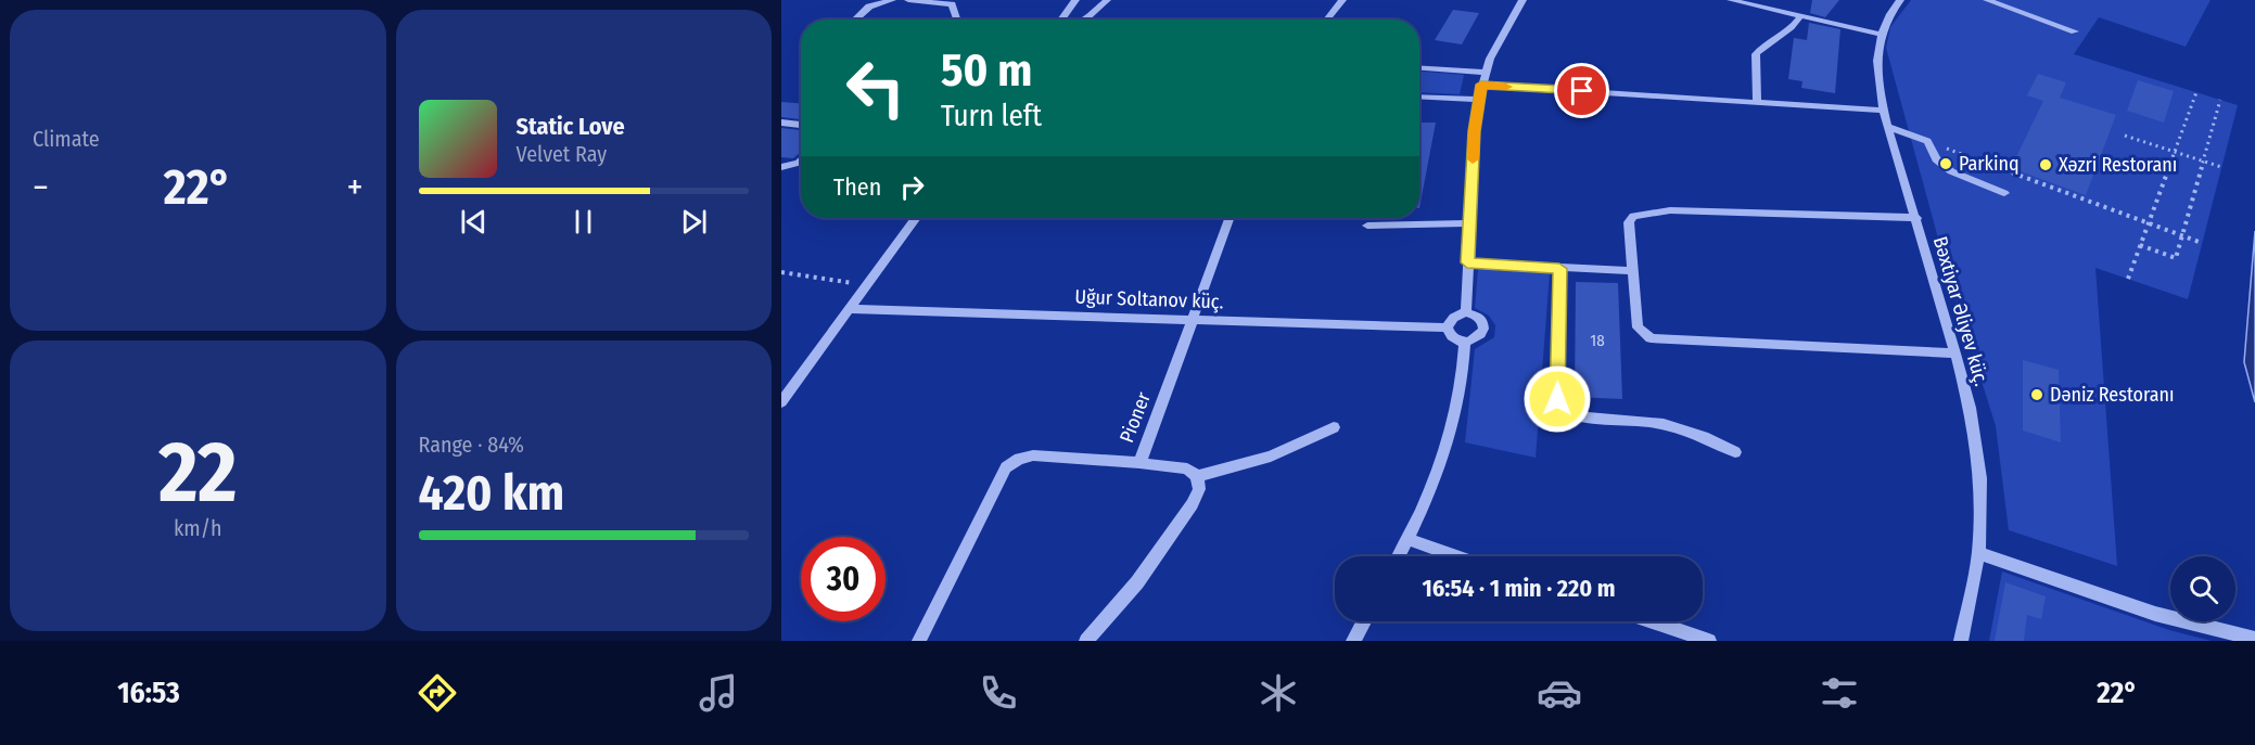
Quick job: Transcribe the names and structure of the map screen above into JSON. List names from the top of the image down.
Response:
{
  "streets": {
    "street": ["Uğur Soltanov küç.", "Bəxtiyar Əliyev küç.", "Pioner"]
  },
  "crossings": [
    ["Uğur Soltanov küç.", "Pioner"]
  ],
  "places": ["Parkinq", "Xəzri Restoranı", "Dəniz Restoranı"],
  "house_numbers": ["18"],
  "page": {
    "tile": [
      "Climate",
      ["22", "km/h"],
      ["Range · 84%", "420 km"]
    ],
    "turn": ["50 m", "Turn left"],
    "song": ["Static Love", "Velvet Ray"],
    "then": "Then",
    "heat": ["−", "22°", "+"],
    "limit": "30",
    "trip": "16:54 · 1 min · 220 m",
    "tabs": ["16:53", "22°"]
  }
}
